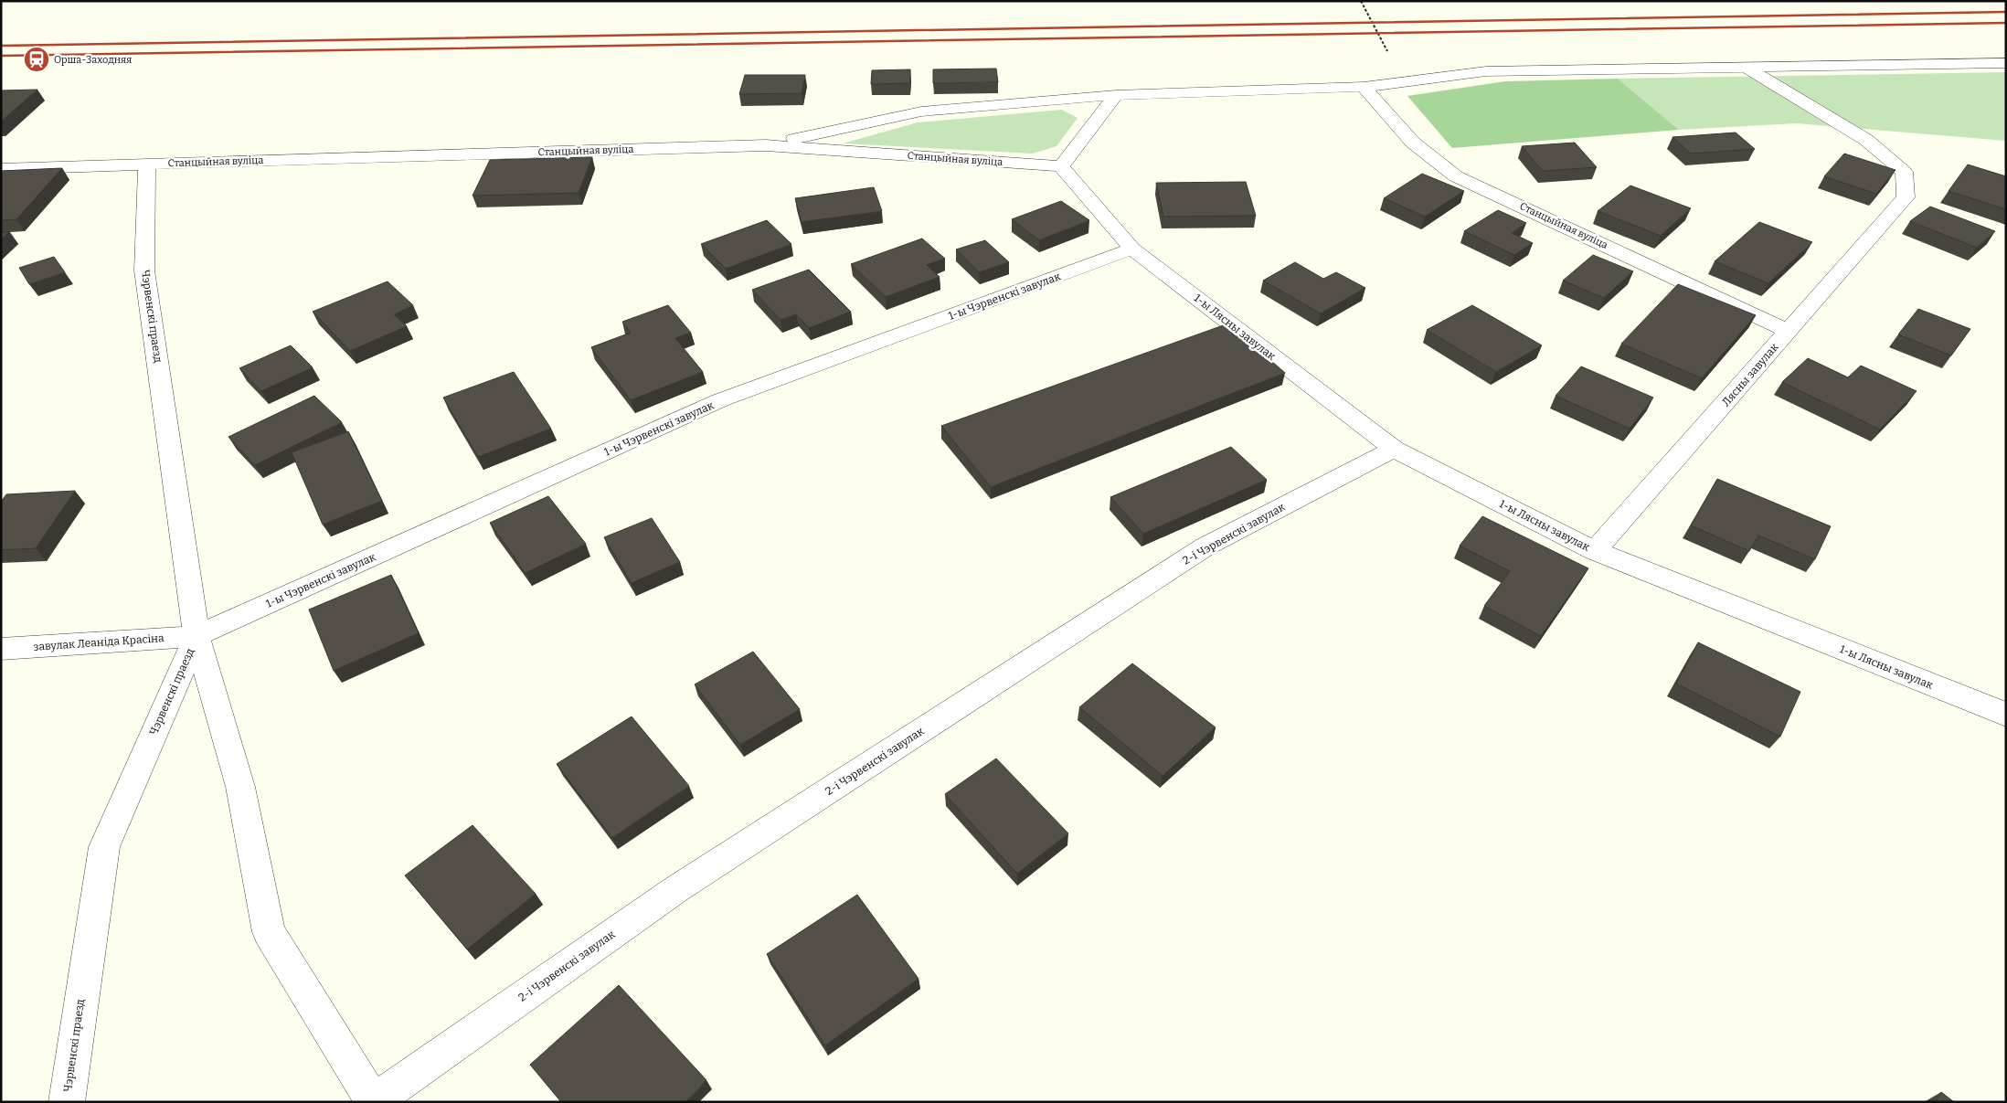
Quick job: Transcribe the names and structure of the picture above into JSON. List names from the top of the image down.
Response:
{
  "streets": {
    "street": [
      "Станцыйная вуліца",
      "1-ы Чэрвенскі завулак",
      "Чэрвенскі праезд",
      "1-ы Лясны завулак",
      "Лясны завулак",
      "2-і Чэрвенскі завулак",
      "завулак Леаніда Красіна"
    ]
  },
  "crossings": [
    ["Станцыйная вуліца", "Чэрвенскі праезд"],
    ["Станцыйная вуліца", "Лясны завулак"],
    ["1-ы Чэрвенскі завулак", "Чэрвенскі праезд"],
    ["1-ы Чэрвенскі завулак", "1-ы Лясны завулак"],
    ["1-ы Чэрвенскі завулак", "завулак Леаніда Красіна"],
    ["Чэрвенскі праезд", "завулак Леаніда Красіна"],
    ["1-ы Лясны завулак", "Лясны завулак"],
    ["1-ы Лясны завулак", "2-і Чэрвенскі завулак"]
  ],
  "places": {
    "station": ["Орша-Заходняя"]
  }
}
